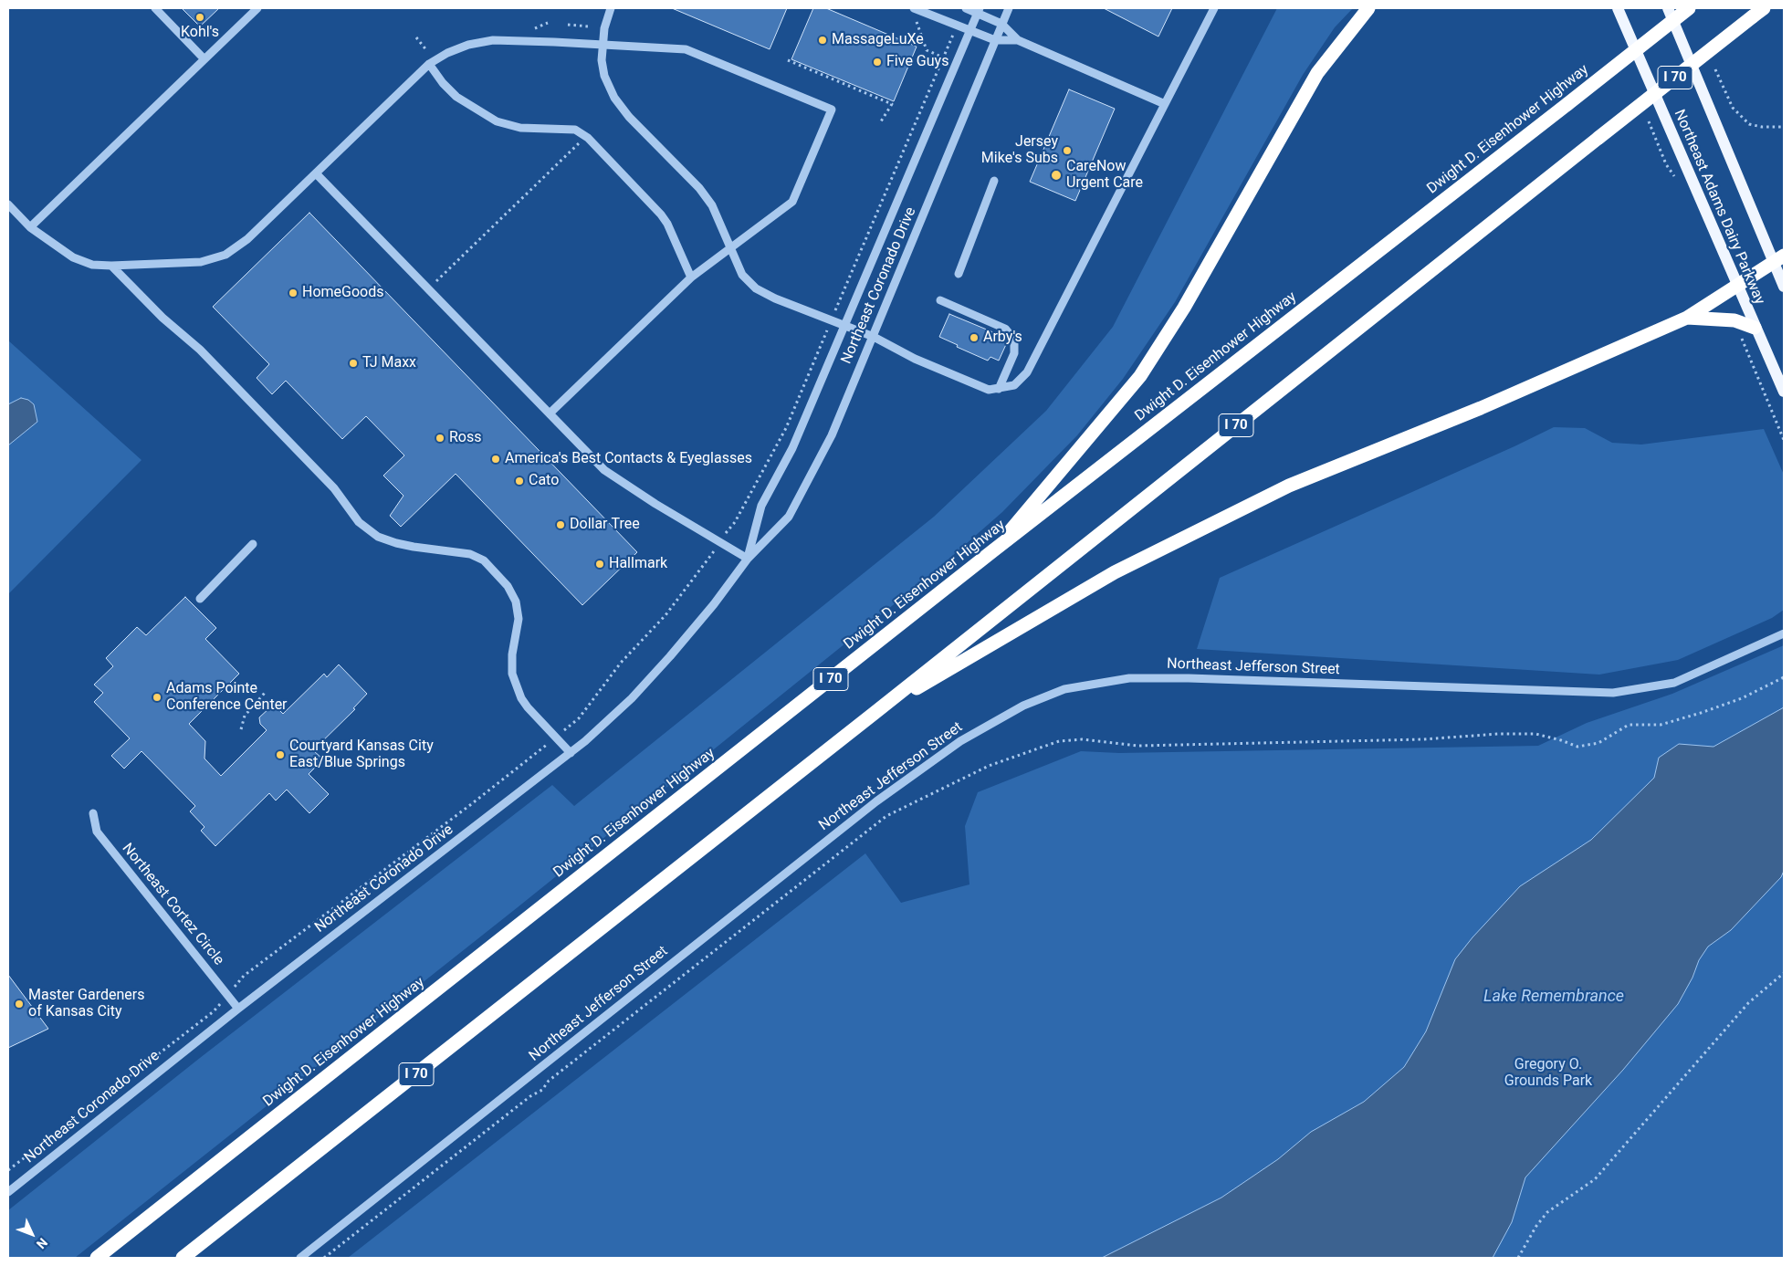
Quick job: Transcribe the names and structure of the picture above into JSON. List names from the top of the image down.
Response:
{
  "streets": {
    "highway": ["I 70", "Dwight D. Eisenhower Highway"],
    "main road": ["Northeast Adams Dairy Parkway"],
    "street": ["Northeast Coronado Drive", "Northeast Jefferson Street", "Northeast Cortez Circle"]
  },
  "crossings": [
    ["Northeast Coronado Drive", "Northeast Cortez Circle"]
  ],
  "water": ["Lake Remembrance"],
  "parks": ["Gregory O. Grounds Park"],
  "places": [
    "Kohl's",
    "MassageLuXe",
    "Five Guys",
    "Jersey Mike's Subs",
    "CareNow Urgent Care",
    "HomeGoods",
    "Arby's",
    "TJ Maxx",
    "Ross",
    "America's Best Contacts & Eyeglasses",
    "Cato",
    "Dollar Tree",
    "Hallmark",
    "Adams Pointe Conference Center",
    "Courtyard Kansas City East/Blue Springs",
    "Master Gardeners of Kansas City"
  ],
  "north": "bottom right"
}
